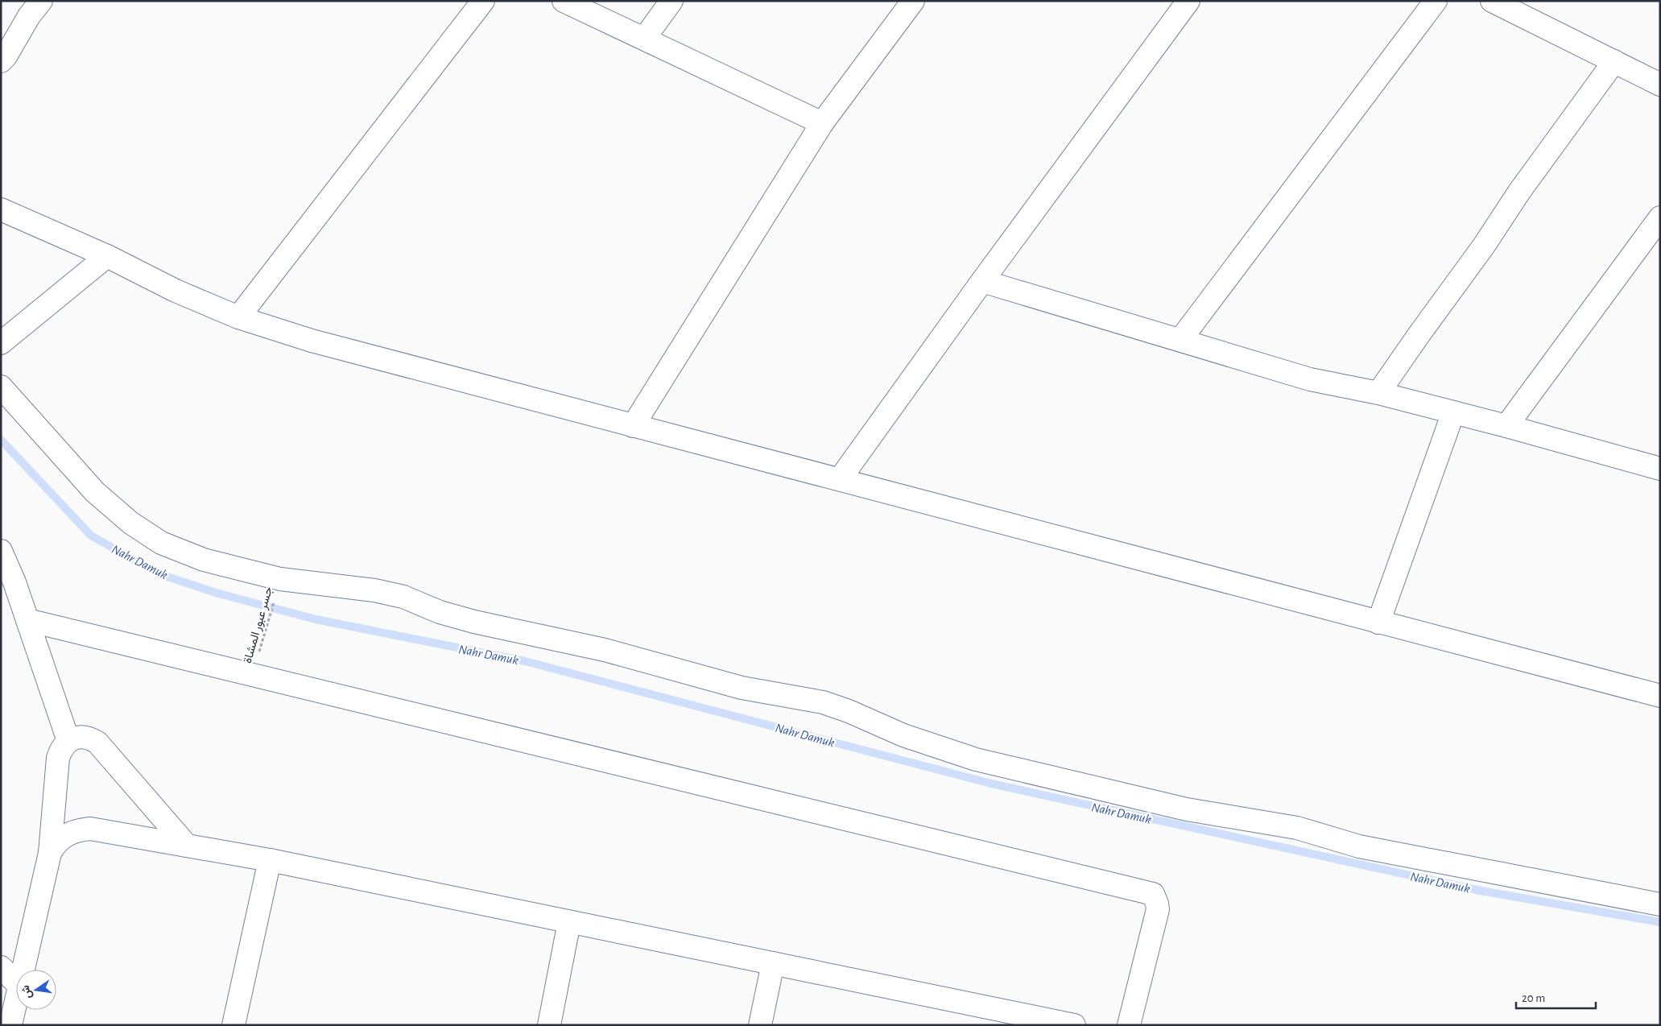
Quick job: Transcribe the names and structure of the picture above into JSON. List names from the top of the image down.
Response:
{
  "streets": {
    "path": ["جسر عبور المشاة"]
  },
  "water": ["Nahr Damuk"],
  "scale_bar": "20 m",
  "north": "left"
}
